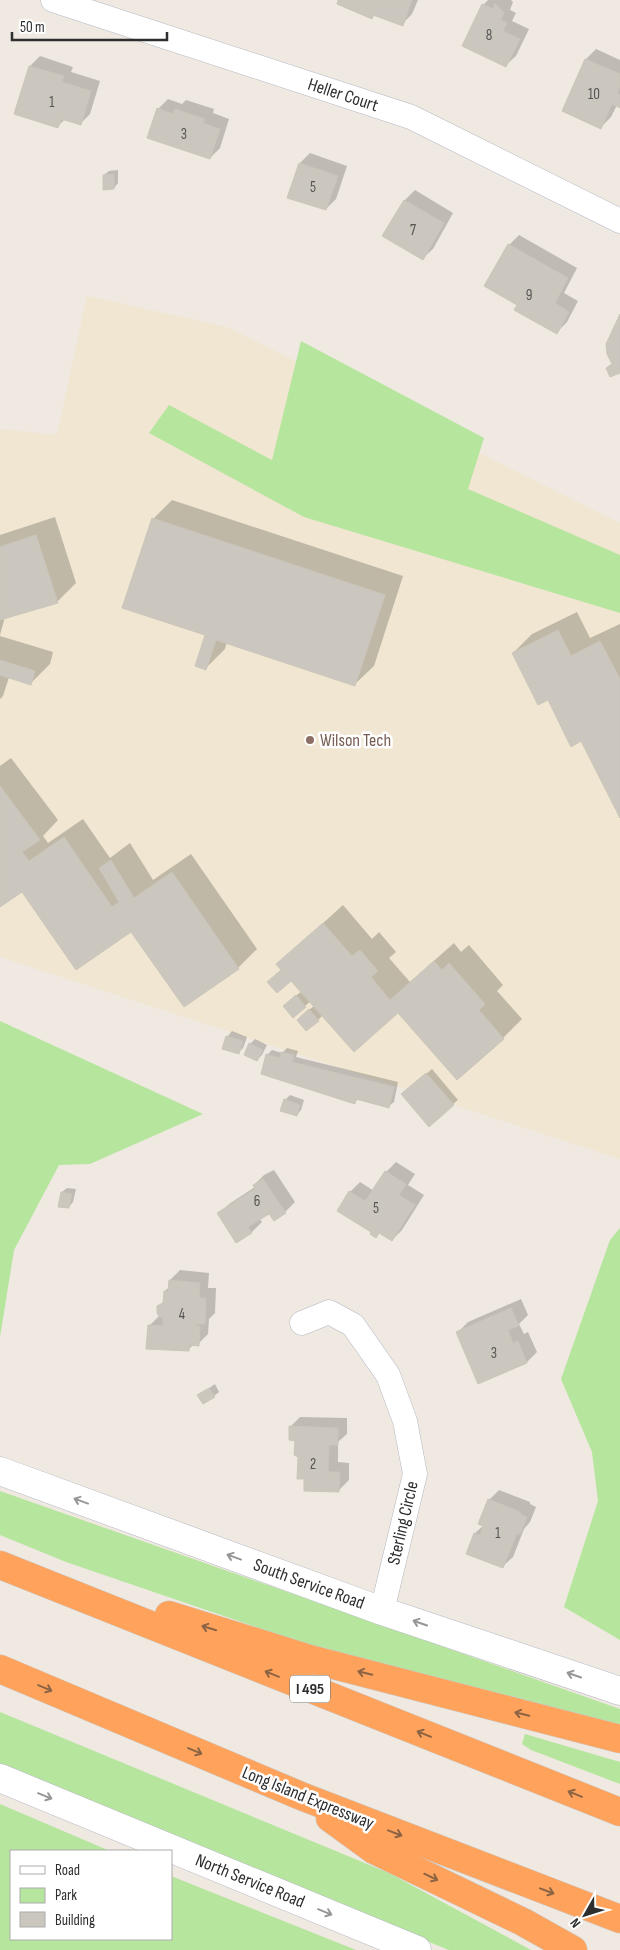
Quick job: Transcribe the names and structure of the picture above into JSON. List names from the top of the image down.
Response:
{
  "streets": {
    "highway": ["I 495", "Long Island Expressway"],
    "main road": ["South Service Road", "North Service Road"],
    "street": ["Heller Court", "Sterling Circle"]
  },
  "crossings": [
    ["Sterling Circle", "South Service Road"]
  ],
  "one_way": ["South Service Road", "North Service Road"],
  "places": ["Wilson Tech"],
  "house_numbers": [
    "8",
    "10",
    "1",
    "3",
    "5",
    "7",
    "9",
    "6",
    "5",
    "4",
    "3",
    "2",
    "1"
  ],
  "legend": ["Road", "Park", "Building"],
  "scale_bar": "50 m",
  "north": "bottom left"
}
